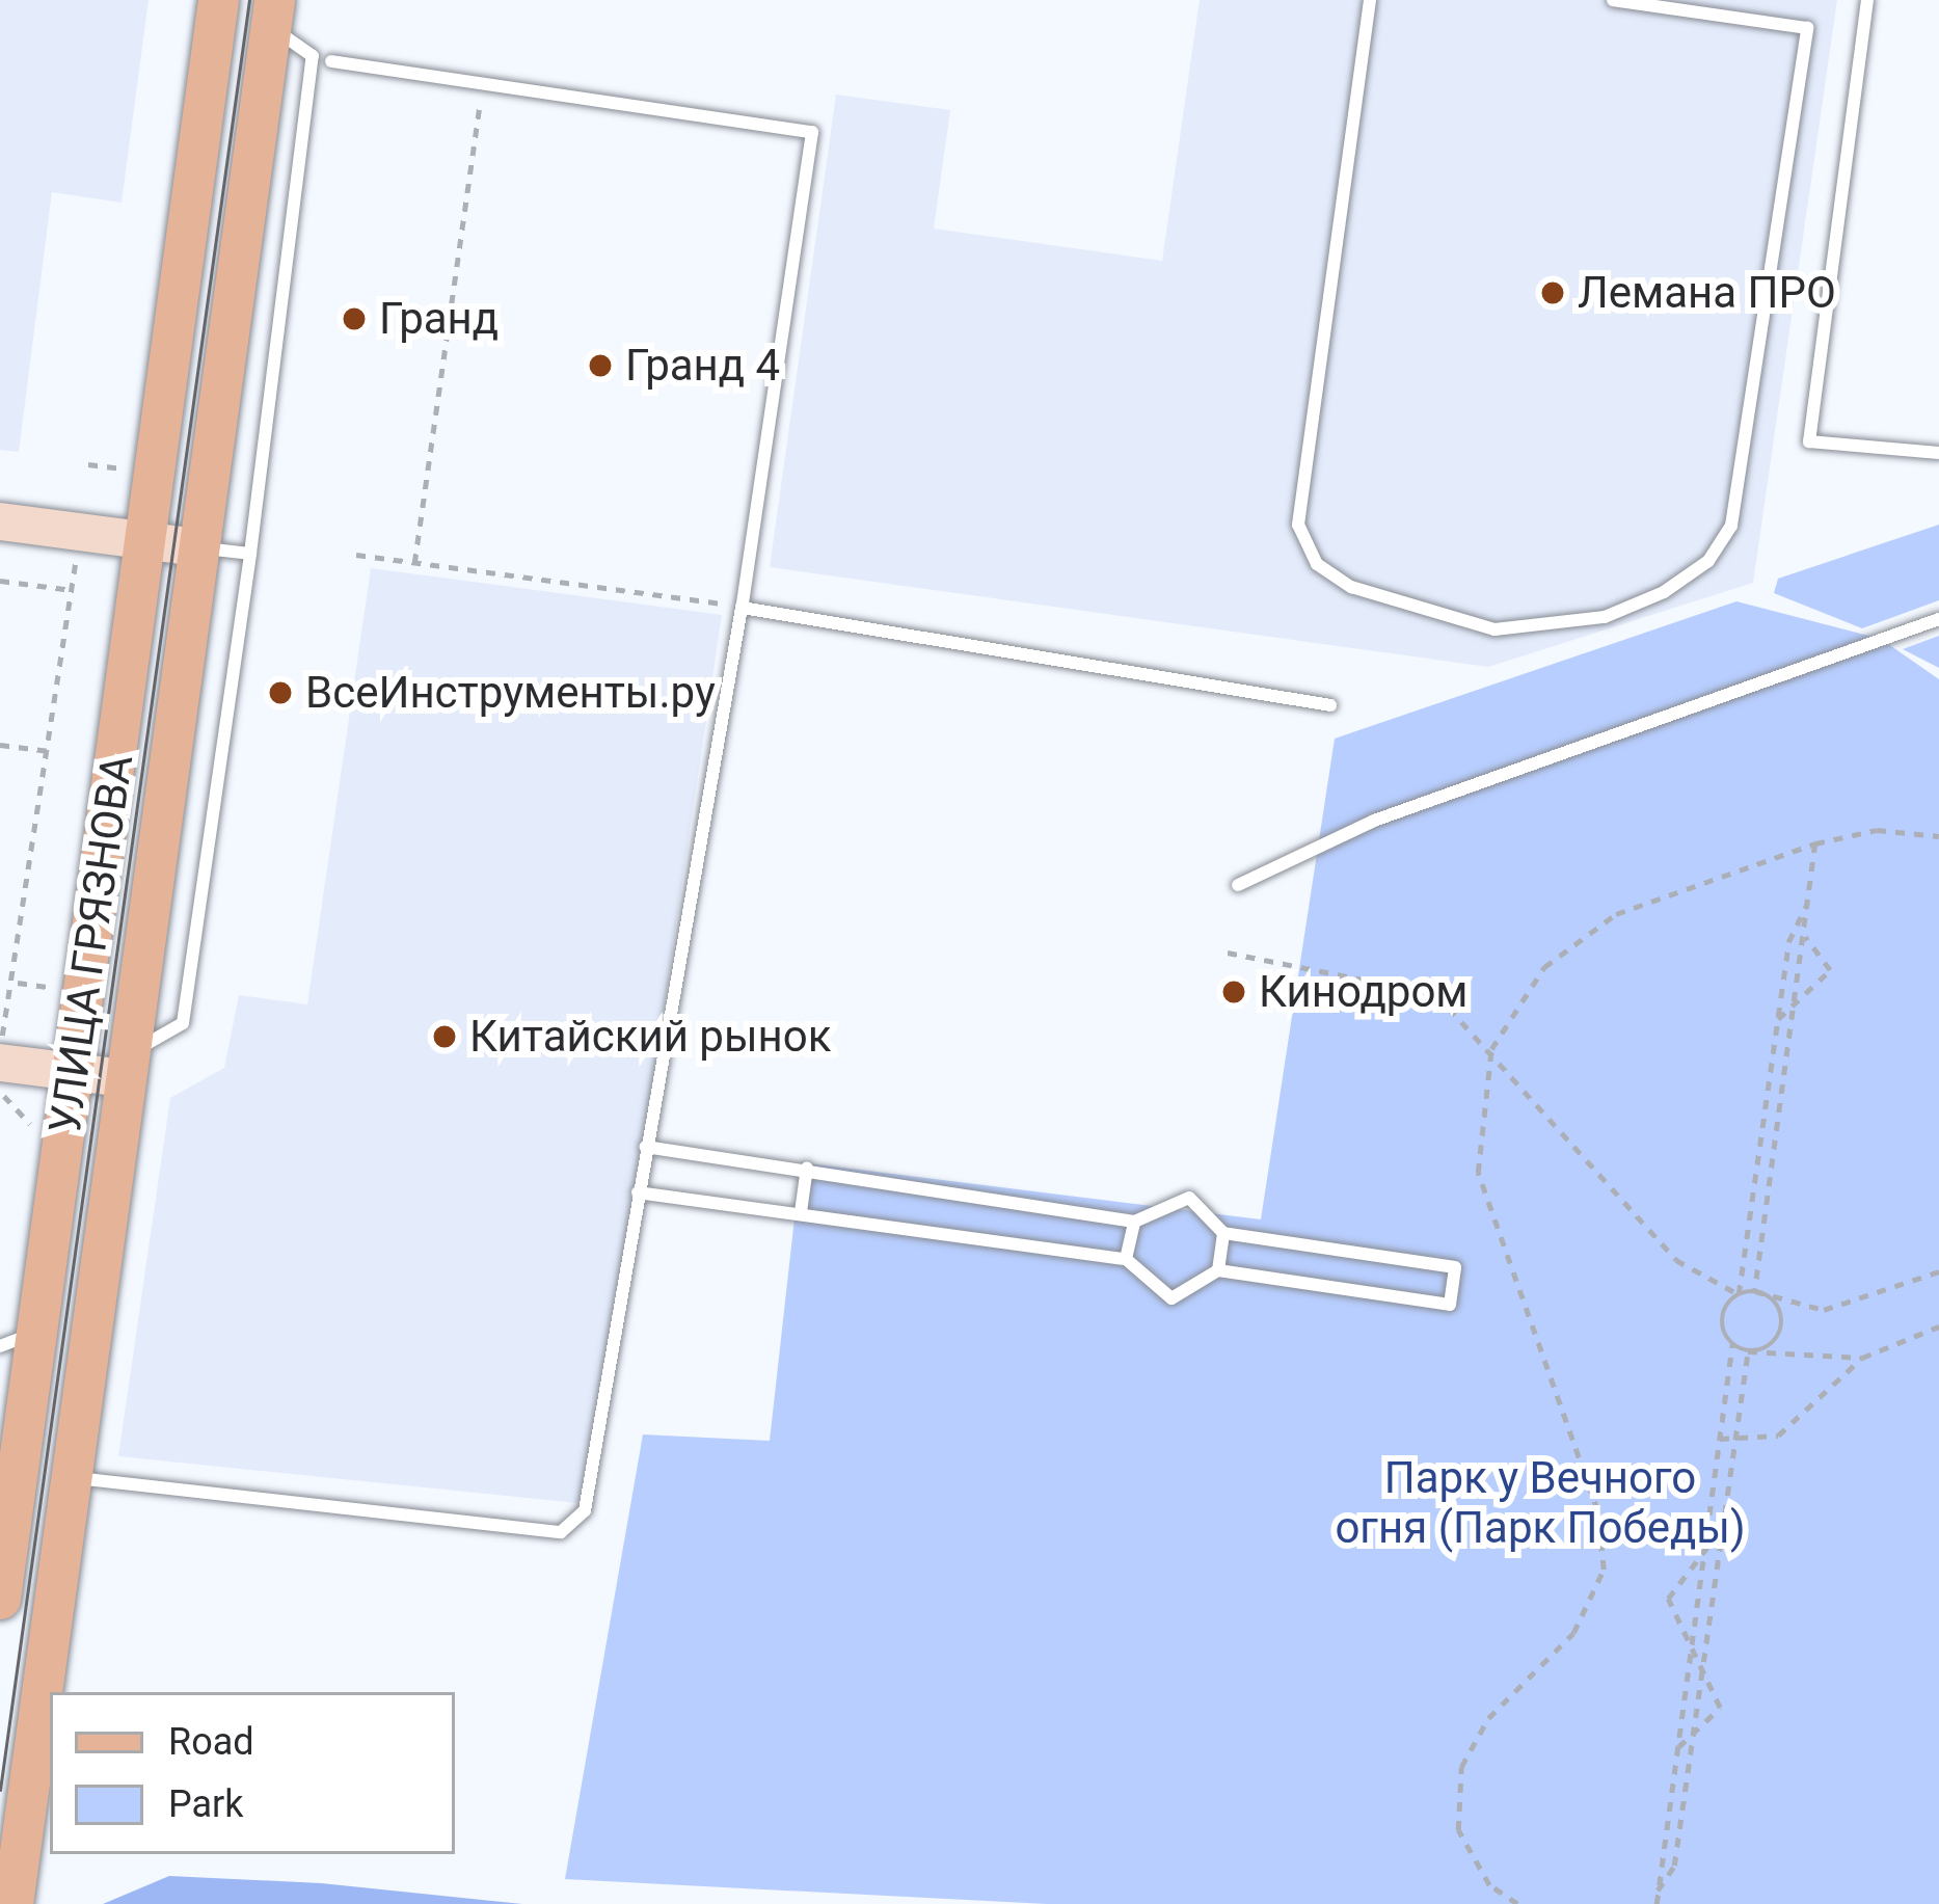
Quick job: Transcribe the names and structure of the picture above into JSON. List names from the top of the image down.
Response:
{
  "streets": {
    "main road": ["УЛИЦА ГРЯЗНОВА"]
  },
  "parks": ["Парк у Вечного огня (Парк Победы)"],
  "places": [
    "Лемана ПРО",
    "Гранд",
    "Гранд 4",
    "ВсеИнструменты.ру",
    "Кинодром",
    "Китайский рынок"
  ],
  "legend": ["Road", "Park"]
}
